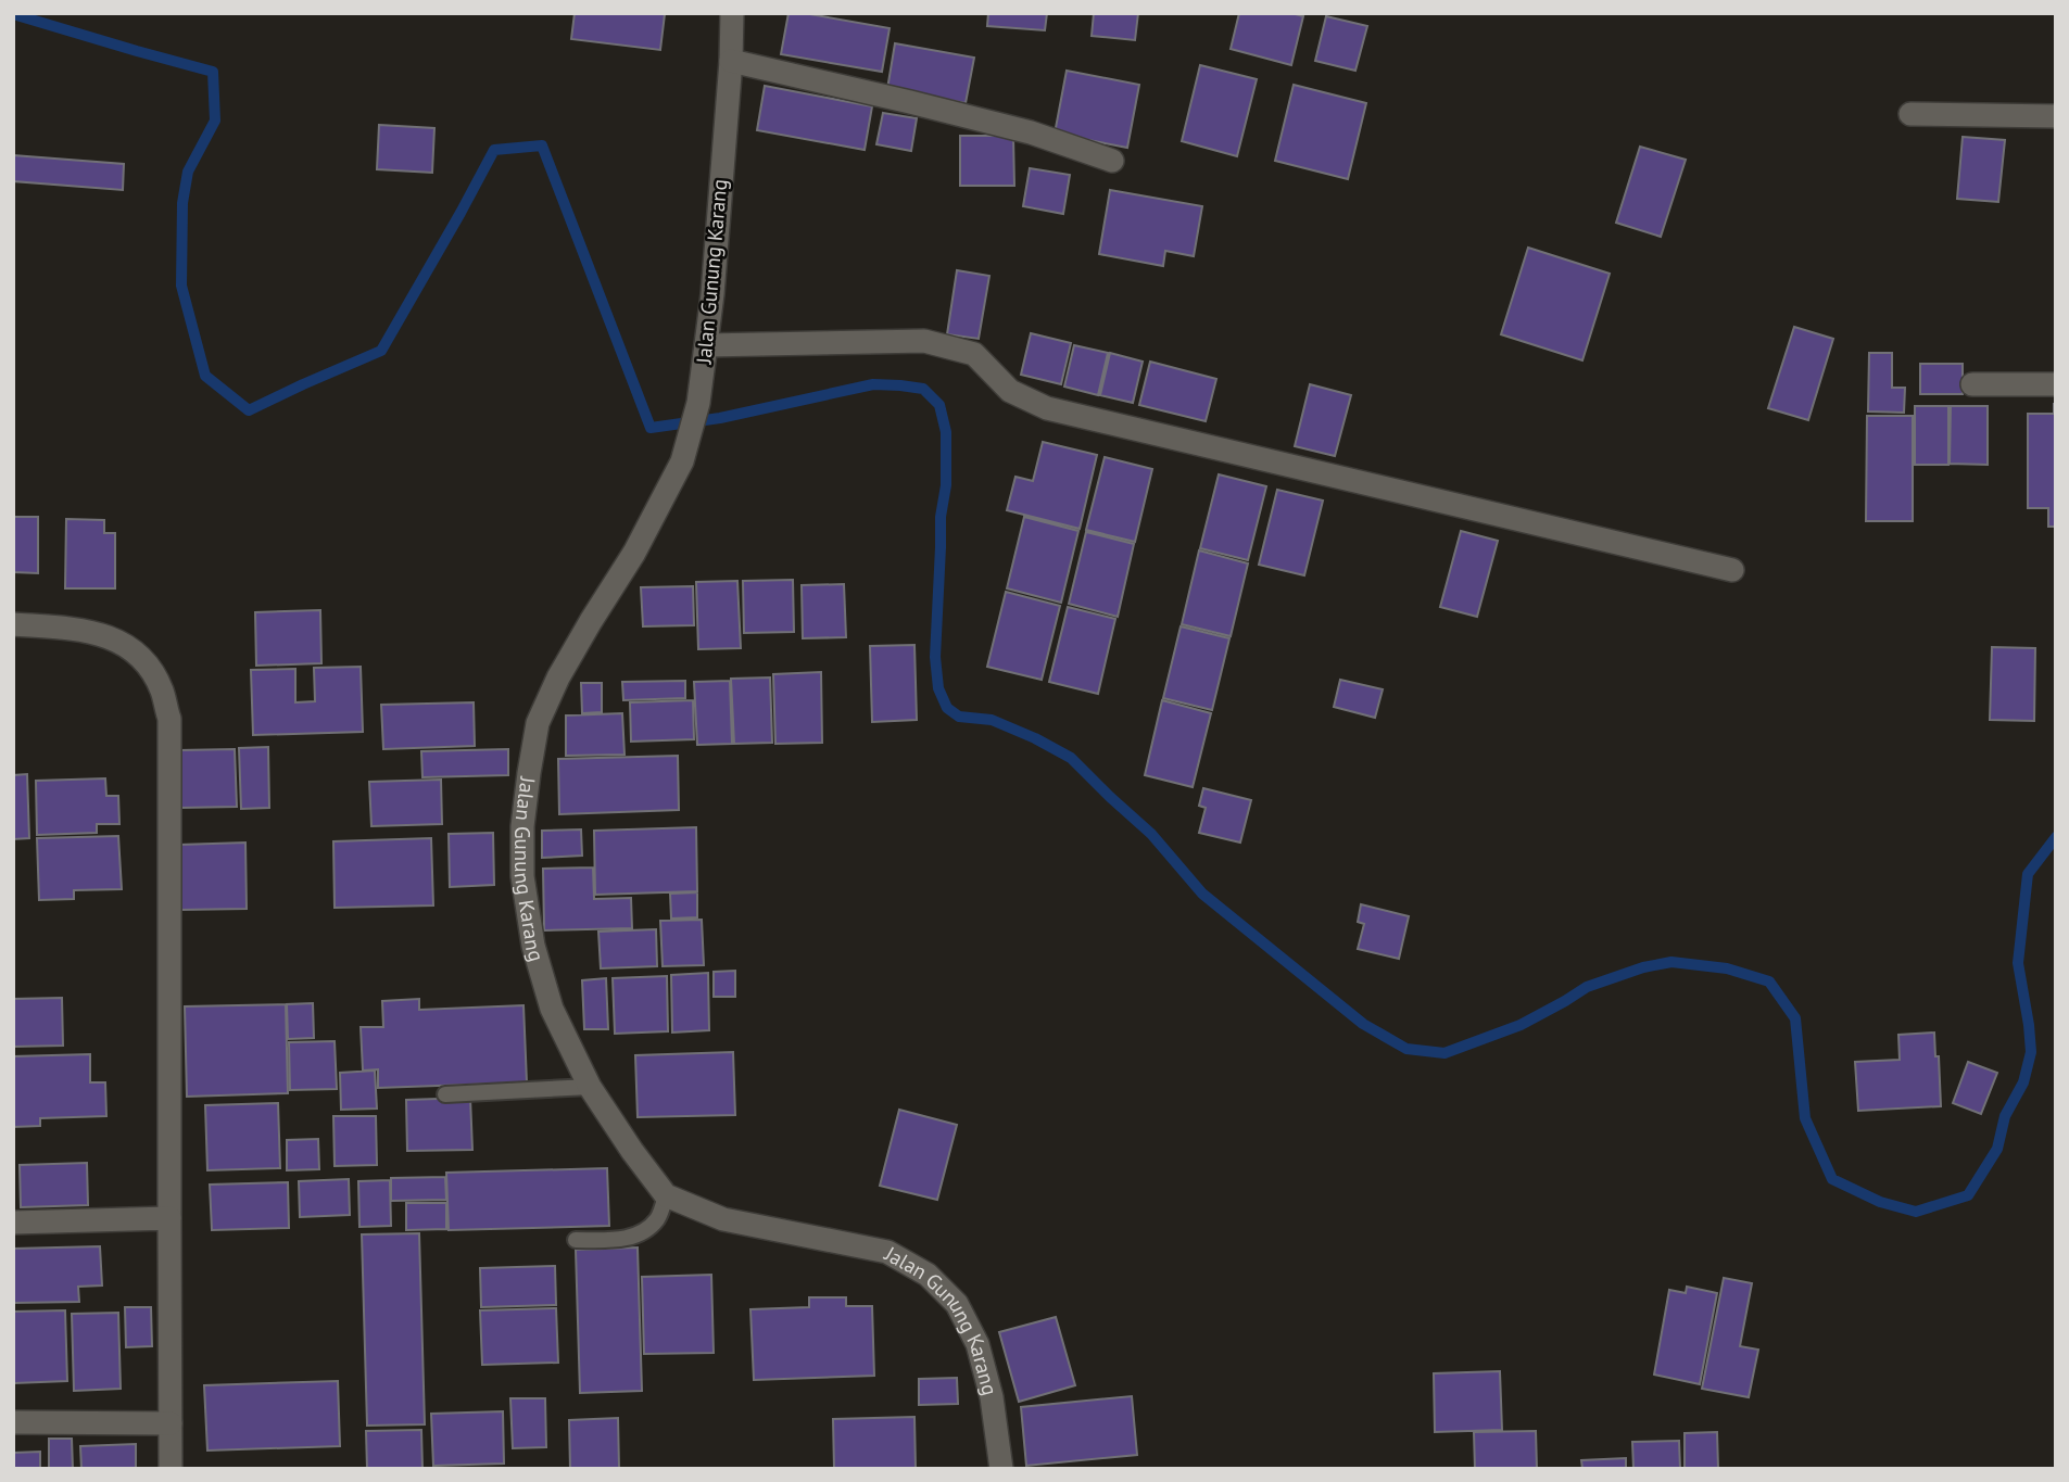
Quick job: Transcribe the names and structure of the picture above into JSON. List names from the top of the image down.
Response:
{
  "streets": {
    "street": ["Jalan Gunung Karang"]
  }
}
